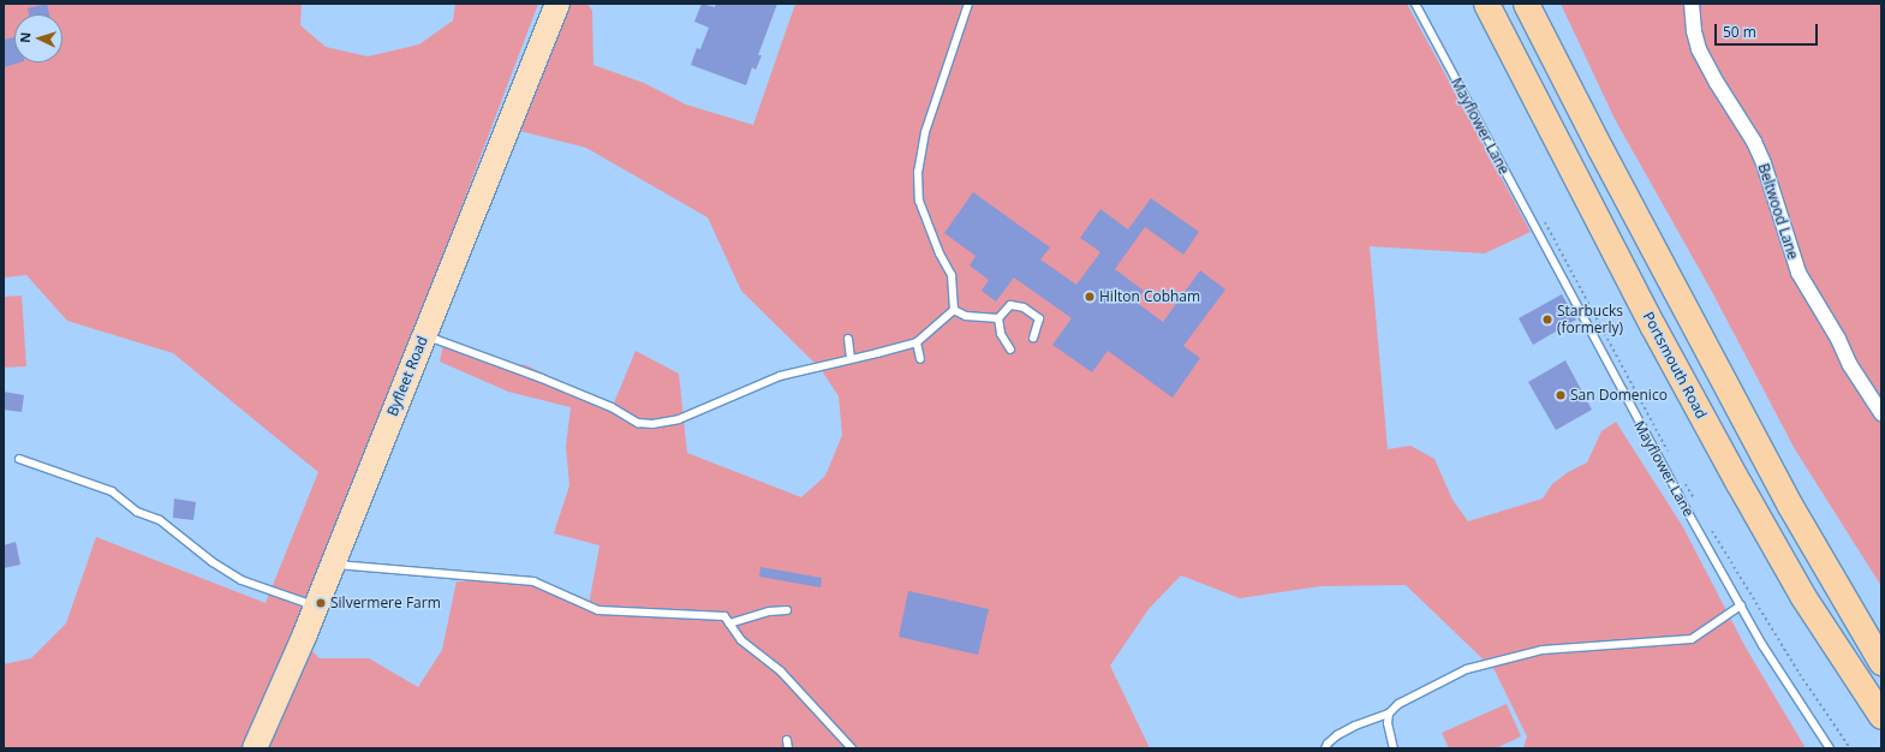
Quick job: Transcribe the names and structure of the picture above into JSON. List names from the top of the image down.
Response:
{
  "streets": {
    "highway": ["Portsmouth Road"],
    "main road": ["Byfleet Road"],
    "street": ["Beltwood Lane"],
    "lane": ["Mayflower Lane"]
  },
  "places": [
    "Hilton Cobham",
    "Starbucks (formerly)",
    "San Domenico",
    "Silvermere Farm"
  ],
  "scale_bar": "50 m",
  "north": "left"
}
